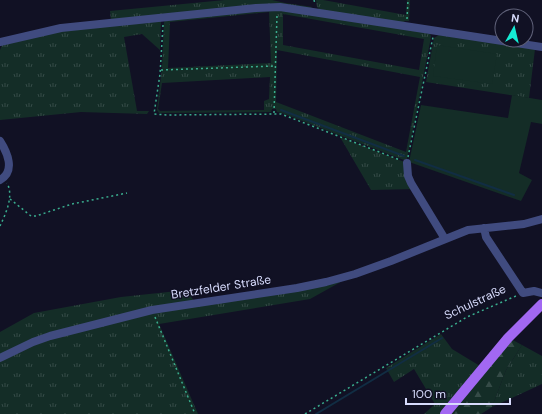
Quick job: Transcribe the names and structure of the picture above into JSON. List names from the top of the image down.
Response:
{
  "streets": {
    "street": ["Bretzfelder Straße", "Schulstraße"]
  },
  "crossings": [
    ["Bretzfelder Straße", "Schulstraße"]
  ],
  "scale_bar": "100 m",
  "north": "top"
}
